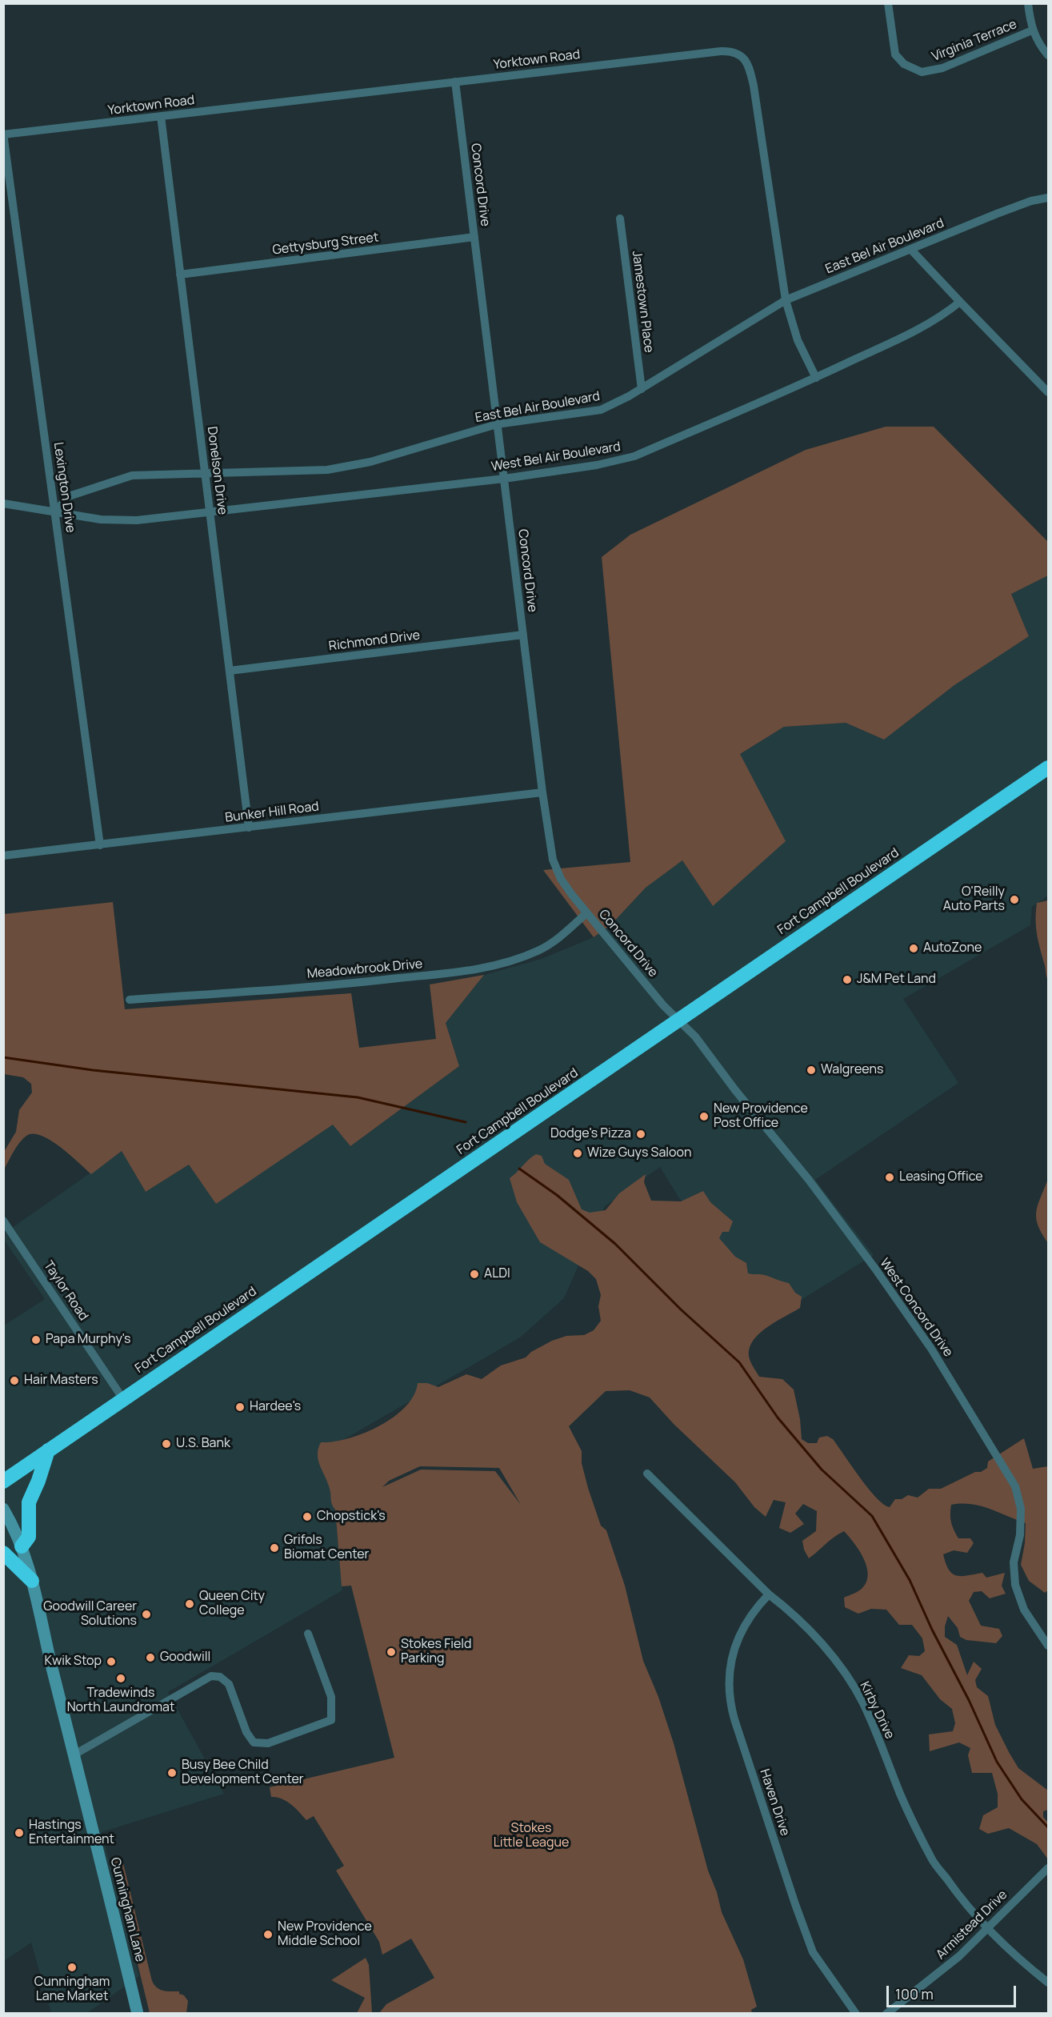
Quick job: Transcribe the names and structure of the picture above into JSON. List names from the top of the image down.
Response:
{
  "streets": {
    "highway": ["Fort Campbell Boulevard"],
    "street": [
      "Virginia Terrace",
      "Yorktown Road",
      "Concord Drive",
      "Gettysburg Street",
      "East Bel Air Boulevard",
      "Jamestown Place",
      "West Bel Air Boulevard",
      "Donelson Drive",
      "Lexington Drive",
      "Richmond Drive",
      "Bunker Hill Road",
      "Meadowbrook Drive",
      "Taylor Road",
      "West Concord Drive",
      "Kirby Drive",
      "Haven Drive",
      "Cunningham Lane",
      "Armistead Drive"
    ]
  },
  "crossings": [
    ["Yorktown Road", "Concord Drive"],
    ["Yorktown Road", "East Bel Air Boulevard"],
    ["Yorktown Road", "West Bel Air Boulevard"],
    ["Yorktown Road", "Donelson Drive"],
    ["Yorktown Road", "Lexington Drive"],
    ["Concord Drive", "Gettysburg Street"],
    ["Concord Drive", "East Bel Air Boulevard"],
    ["Concord Drive", "West Bel Air Boulevard"],
    ["Concord Drive", "Richmond Drive"],
    ["Concord Drive", "Bunker Hill Road"],
    ["Concord Drive", "Fort Campbell Boulevard"],
    ["Concord Drive", "Meadowbrook Drive"],
    ["Concord Drive", "West Concord Drive"],
    ["Gettysburg Street", "Donelson Drive"],
    ["East Bel Air Boulevard", "Jamestown Place"],
    ["East Bel Air Boulevard", "West Bel Air Boulevard"],
    ["East Bel Air Boulevard", "Donelson Drive"],
    ["East Bel Air Boulevard", "Lexington Drive"],
    ["West Bel Air Boulevard", "Donelson Drive"],
    ["West Bel Air Boulevard", "Lexington Drive"],
    ["Donelson Drive", "Richmond Drive"],
    ["Donelson Drive", "Bunker Hill Road"],
    ["Lexington Drive", "Bunker Hill Road"],
    ["Fort Campbell Boulevard", "Taylor Road"],
    ["Fort Campbell Boulevard", "West Concord Drive"],
    ["Kirby Drive", "Haven Drive"],
    ["Kirby Drive", "Armistead Drive"]
  ],
  "parks": ["Stokes Little League"],
  "places": [
    "O'Reilly Auto Parts",
    "AutoZone",
    "J&M Pet Land",
    "Walgreens",
    "New Providence Post Office",
    "Dodge's Pizza",
    "Wize Guys Saloon",
    "Leasing Office",
    "ALDI",
    "Papa Murphy's",
    "Hair Masters",
    "Hardee's",
    "U.S. Bank",
    "Chopstick's",
    "Grifols Biomat Center",
    "Queen City College",
    "Goodwill Career Solutions",
    "Stokes Field Parking",
    "Goodwill",
    "Kwik Stop",
    "Tradewinds North Laundromat",
    "Busy Bee Child Development Center",
    "Hastings Entertainment",
    "New Providence Middle School",
    "Cunningham Lane Market"
  ],
  "scale_bar": "100 m"
}
